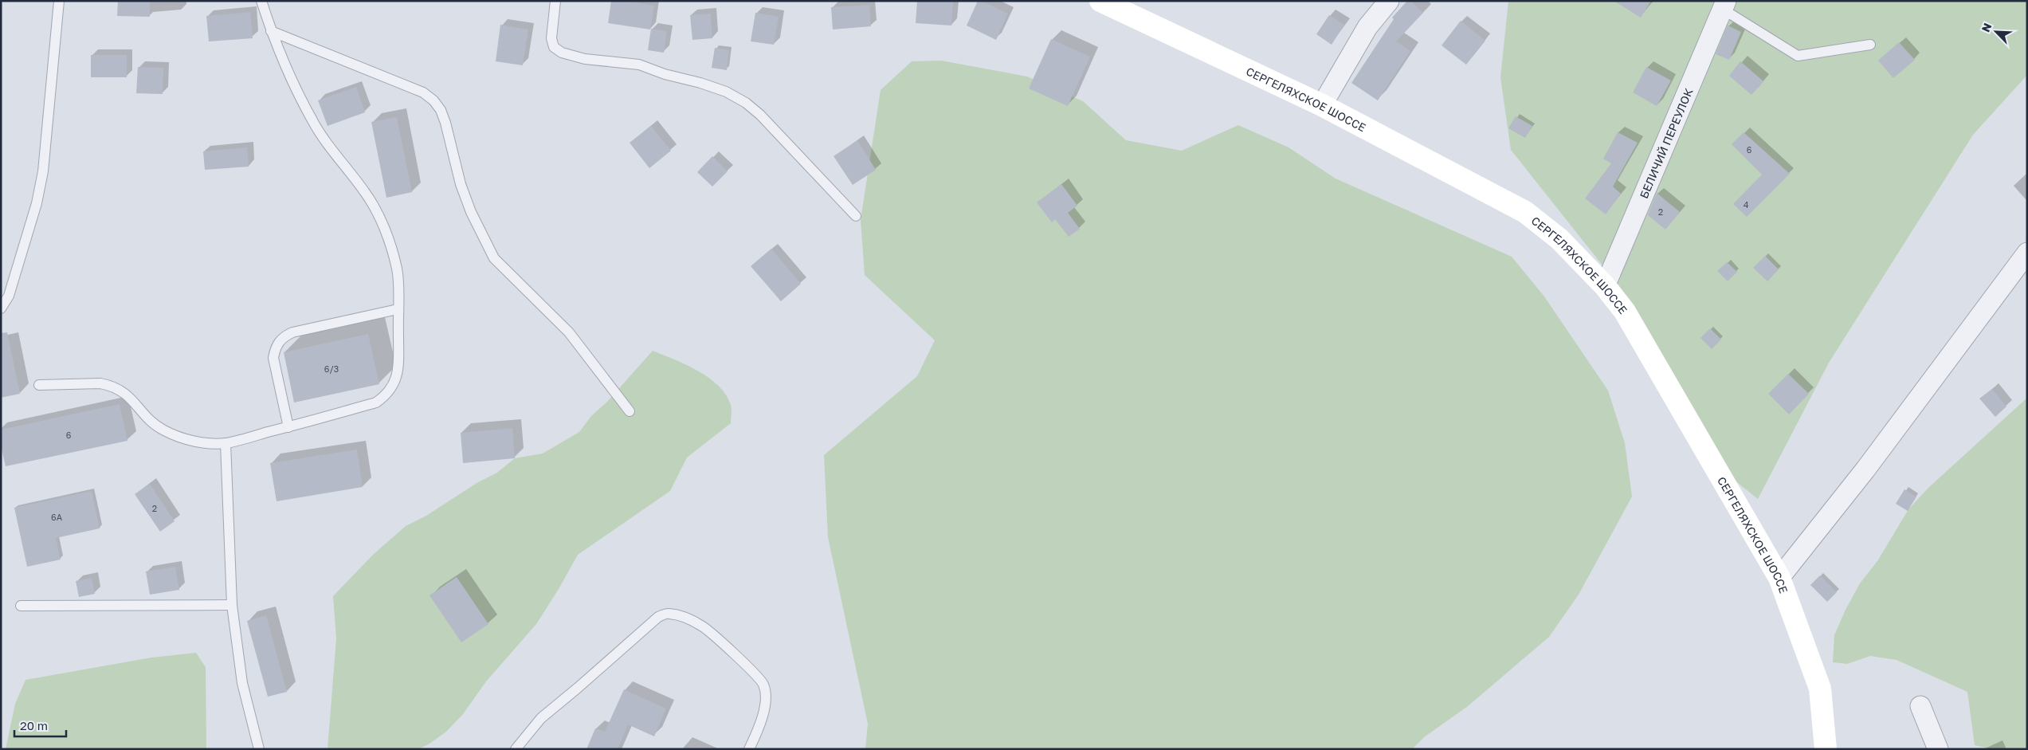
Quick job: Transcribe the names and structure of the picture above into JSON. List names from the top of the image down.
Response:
{
  "streets": {
    "main road": ["СЕРГЕЛЯХСКОЕ ШОССЕ"],
    "street": ["БЕЛИЧИЙ ПЕРЕУЛОК"]
  },
  "crossings": [
    ["СЕРГЕЛЯХСКОЕ ШОССЕ", "БЕЛИЧИЙ ПЕРЕУЛОК"]
  ],
  "house_numbers": [
    "6",
    "4",
    "2",
    "6/3",
    "6",
    "2",
    "6А"
  ],
  "scale_bar": "20 m",
  "north": "top left"
}
